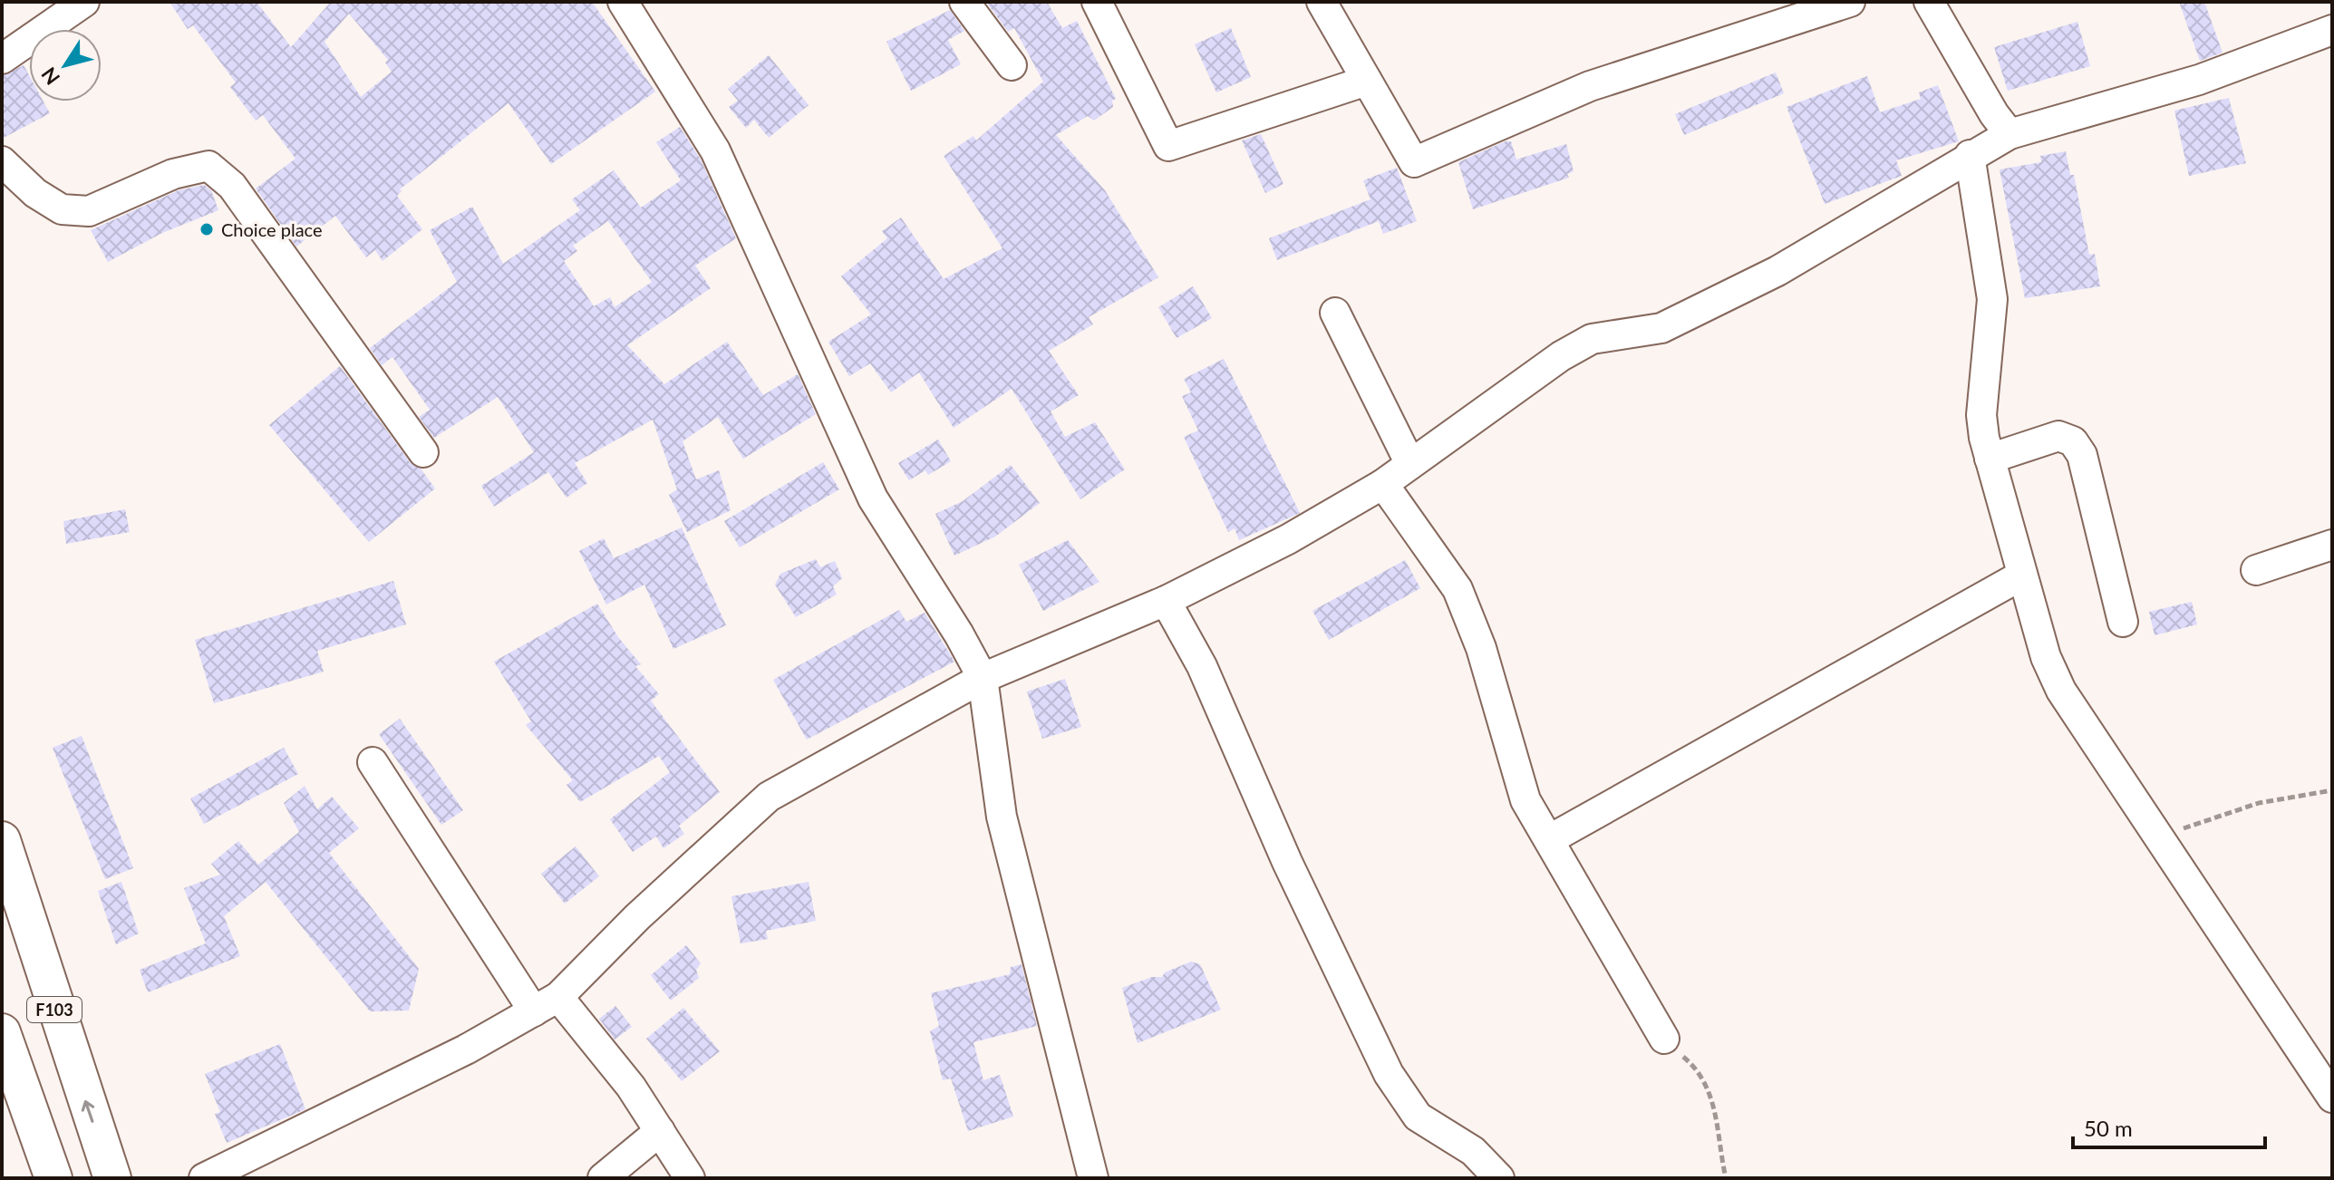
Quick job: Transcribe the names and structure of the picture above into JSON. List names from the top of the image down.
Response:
{
  "streets": {
    "main road": ["F103"]
  },
  "places": ["Choice place"],
  "scale_bar": "50 m",
  "north": "bottom left"
}
